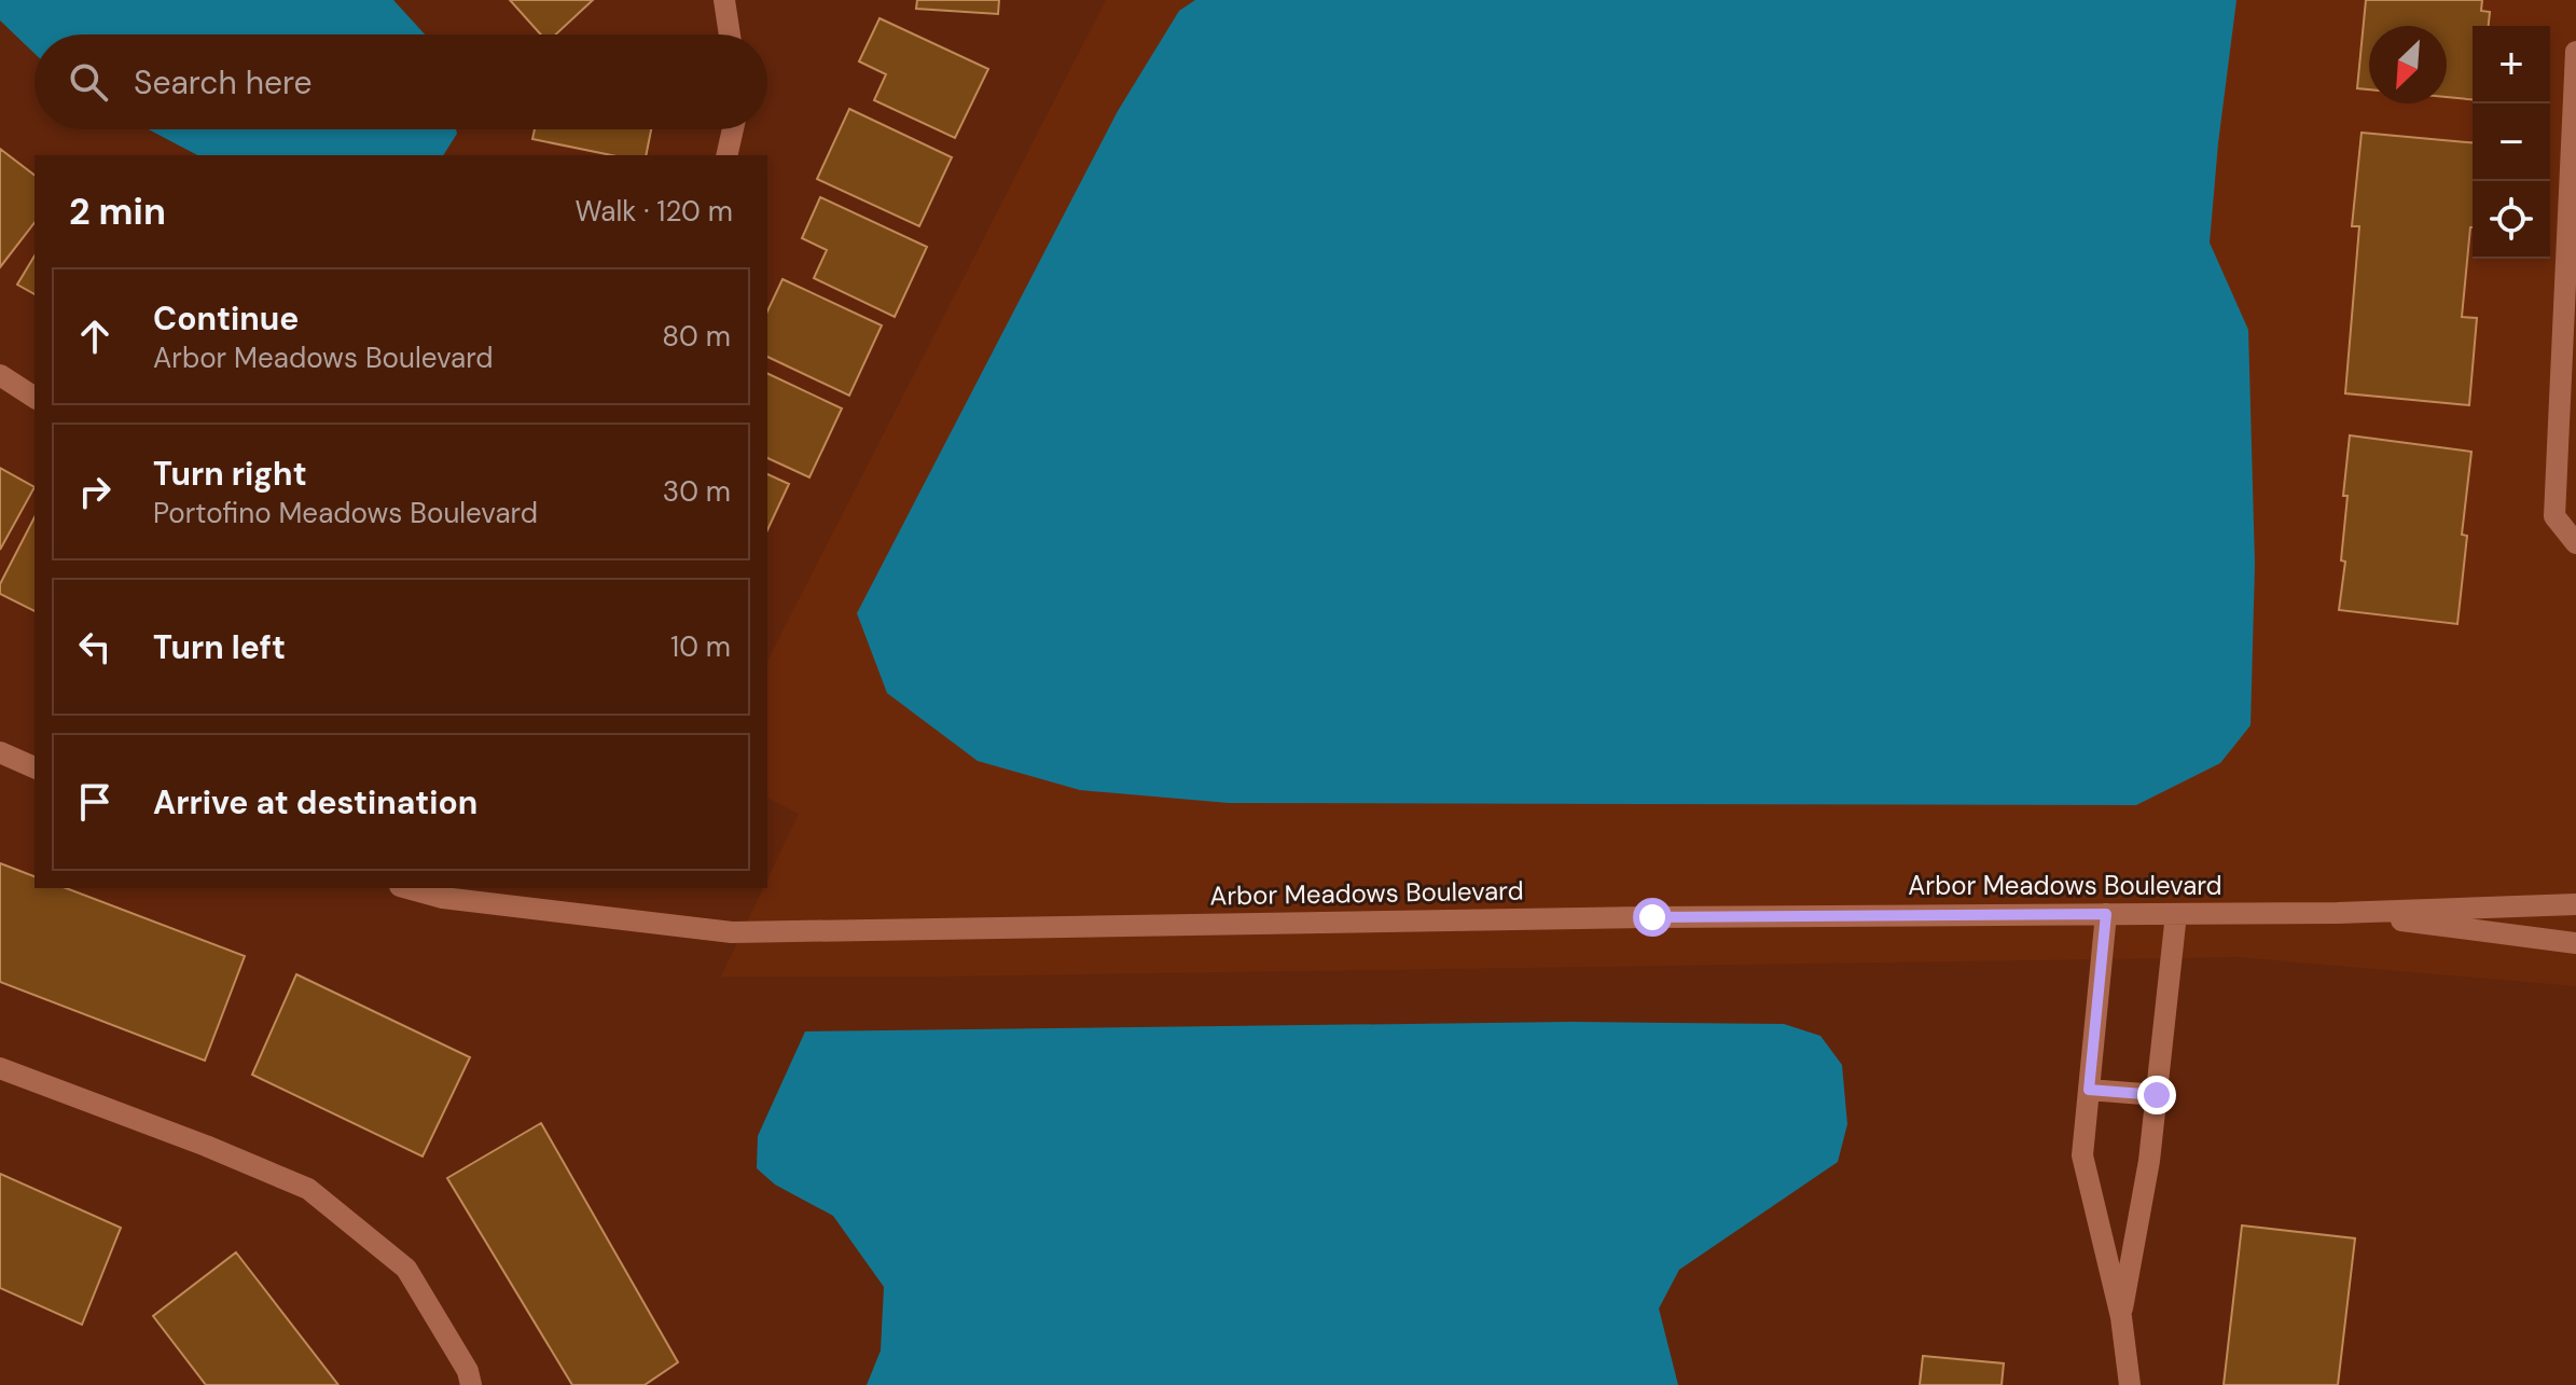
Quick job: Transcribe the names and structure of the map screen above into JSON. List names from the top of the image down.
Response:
{
  "streets": {
    "street": ["Arbor Meadows Boulevard"]
  },
  "north": "bottom left",
  "page": {
    "map_buttons": ["+", "−"],
    "search": "Search here",
    "heading": ["2 min", "Walk · 120 m"],
    "list": [
      ["Continue", "Arbor Meadows Boulevard", "80 m"],
      ["Turn right", "Portofino Meadows Boulevard", "30 m"],
      ["Turn left", "10 m"],
      "Arrive at destination"
    ]
  }
}
